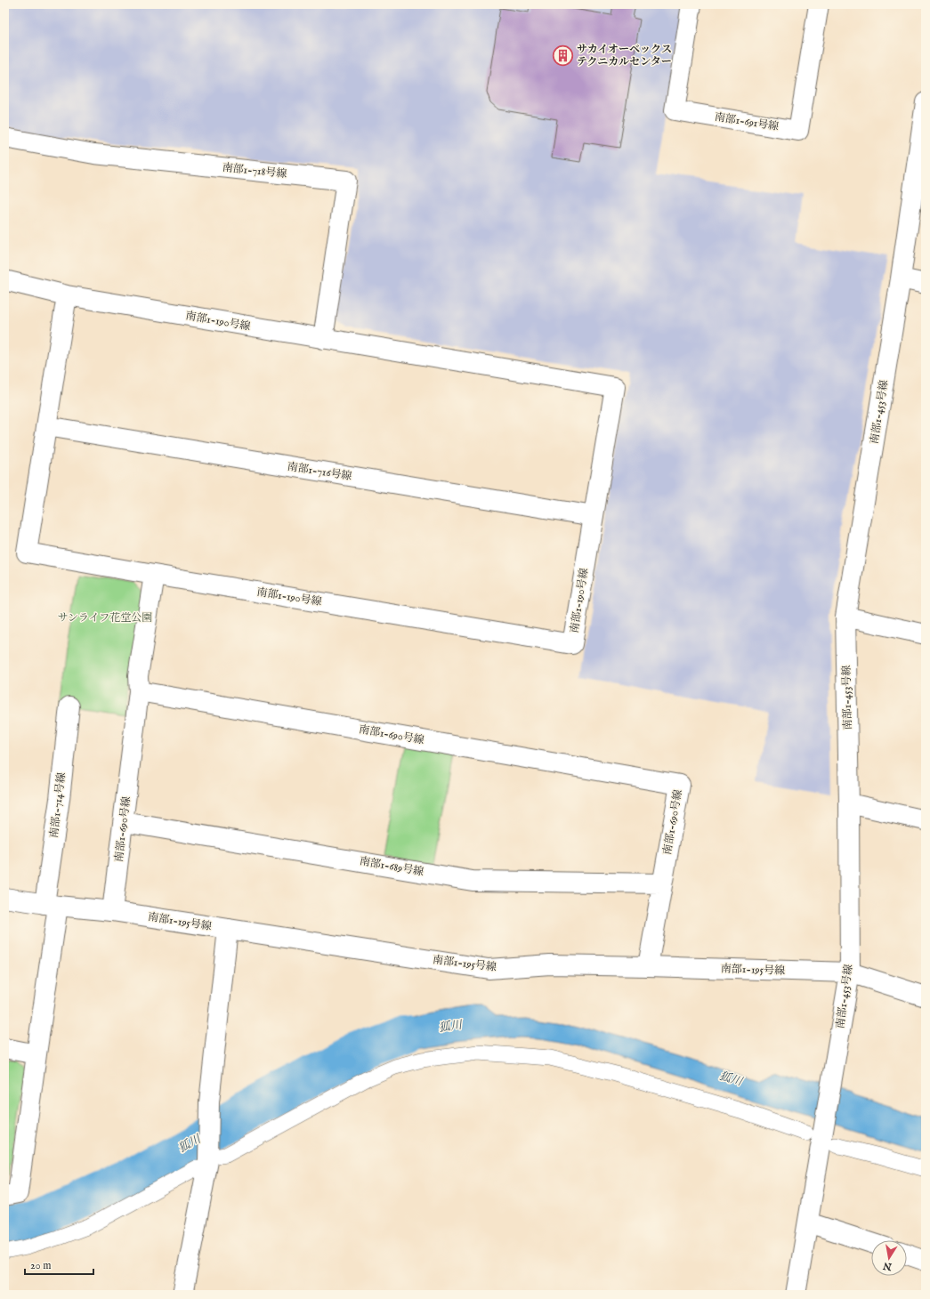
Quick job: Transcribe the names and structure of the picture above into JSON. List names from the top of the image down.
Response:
{
  "streets": {
    "street": [
      "南部1-691号線",
      "南部1-718号線",
      "南部1-190号線",
      "南部1-453号線",
      "南部1-716号線",
      "南部1-690号線",
      "南部1-714号線",
      "南部1-689号線",
      "南部1-195号線"
    ]
  },
  "crossings": [
    ["南部1-718号線", "南部1-190号線"],
    ["南部1-190号線", "南部1-716号線"],
    ["南部1-453号線", "南部1-195号線"],
    ["南部1-690号線", "南部1-689号線"],
    ["南部1-690号線", "南部1-195号線"],
    ["南部1-714号線", "南部1-195号線"]
  ],
  "water": ["狐川"],
  "parks": ["サンライフ花堂公園"],
  "places": {
    "building": ["サカイオーベックス テクニカルセンター"]
  },
  "scale_bar": "20 m",
  "north": "bottom"
}
